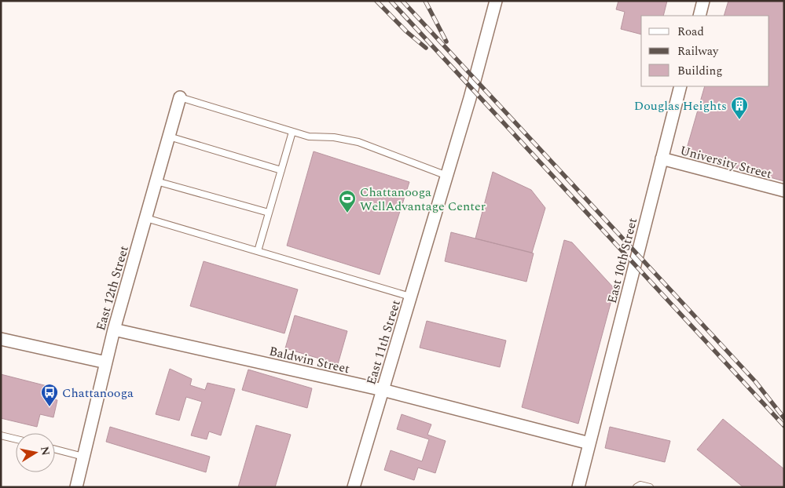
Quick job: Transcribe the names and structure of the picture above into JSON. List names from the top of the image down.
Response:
{
  "streets": {
    "street": [
      "University Street",
      "East 10th Street",
      "East 12th Street",
      "East 11th Street",
      "Baldwin Street"
    ]
  },
  "crossings": [
    ["University Street", "East 10th Street"],
    ["East 10th Street", "Baldwin Street"],
    ["East 12th Street", "Baldwin Street"],
    ["East 11th Street", "Baldwin Street"]
  ],
  "places": {
    "building": ["Douglas Heights"],
    "sports": ["Chattanooga WellAdvantage Center"],
    "bus stop": ["Chattanooga"]
  },
  "legend": ["Road", "Railway", "Building"],
  "north": "right"
}
